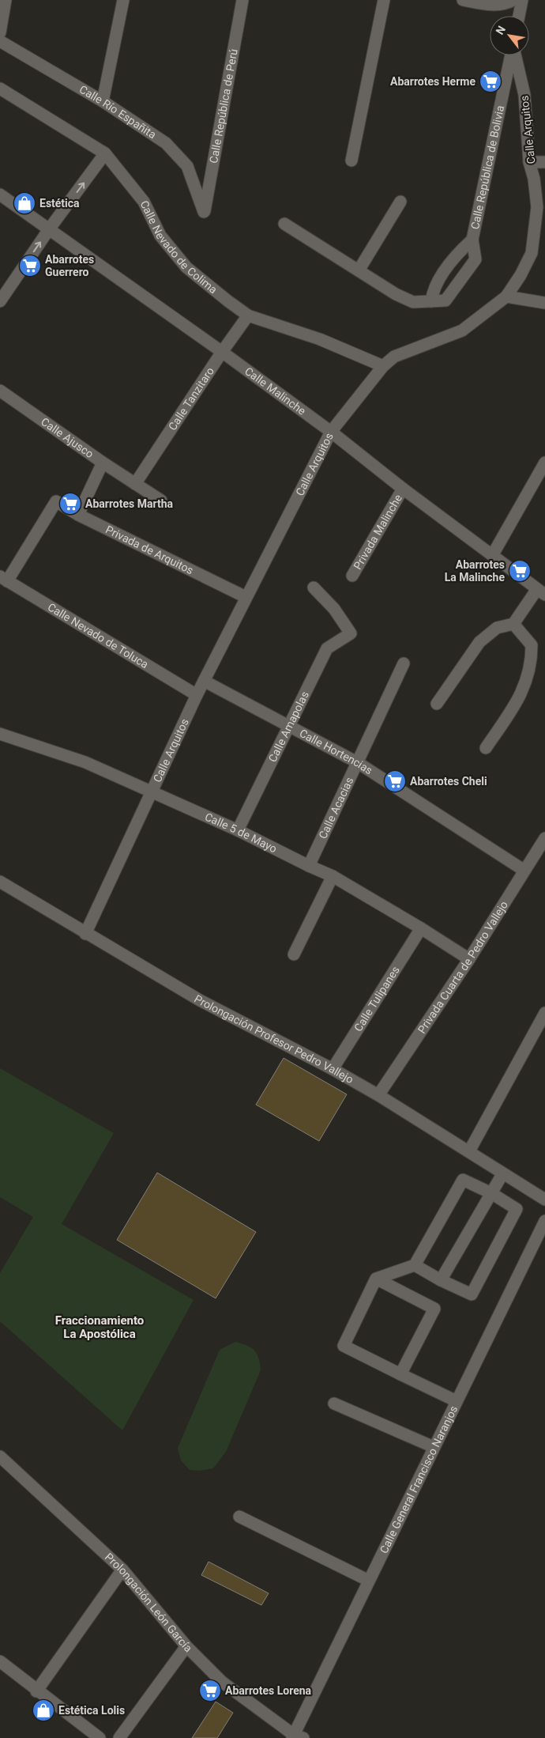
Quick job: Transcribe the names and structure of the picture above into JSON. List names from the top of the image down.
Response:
{
  "streets": {
    "street": [
      "Calle República de Perú",
      "Calle Río Españita",
      "Calle Arquitos",
      "Calle República de Bolivia",
      "Calle Nevado de Colima",
      "Calle Malinche",
      "Calle Tanzitaro",
      "Calle Ajusco",
      "Privada Malinche",
      "Privada de Arquitos",
      "Calle Nevado de Toluca",
      "Calle Amapolas",
      "Calle Hortencias",
      "Calle Acacias",
      "Calle 5 de Mayo",
      "Privada Cuarta de Pedro Vallejo",
      "Calle Tulipanes",
      "Prolongación Profesor Pedro Vallejo",
      "Calle General Francisco Naranjos",
      "Prolongación León García"
    ]
  },
  "crossings": [
    ["Calle República de Perú", "Calle Río Españita"],
    ["Calle Arquitos", "Calle Nevado de Colima"],
    ["Calle Arquitos", "Calle Malinche"],
    ["Calle Arquitos", "Privada de Arquitos"],
    ["Calle Arquitos", "Calle Nevado de Toluca"],
    ["Calle Arquitos", "Calle Hortencias"],
    ["Calle Arquitos", "Calle 5 de Mayo"],
    ["Calle Arquitos", "Prolongación Profesor Pedro Vallejo"],
    ["Calle Nevado de Colima", "Calle Tanzitaro"],
    ["Calle Malinche", "Calle Tanzitaro"],
    ["Calle Malinche", "Privada Malinche"],
    ["Calle Tanzitaro", "Calle Ajusco"],
    ["Privada de Arquitos", "Calle Nevado de Toluca"],
    ["Calle Amapolas", "Calle Hortencias"],
    ["Calle Amapolas", "Calle 5 de Mayo"],
    ["Calle Hortencias", "Calle Acacias"],
    ["Calle Hortencias", "Privada Cuarta de Pedro Vallejo"],
    ["Calle Acacias", "Calle 5 de Mayo"],
    ["Calle 5 de Mayo", "Privada Cuarta de Pedro Vallejo"],
    ["Calle 5 de Mayo", "Calle Tulipanes"],
    ["Privada Cuarta de Pedro Vallejo", "Prolongación Profesor Pedro Vallejo"],
    ["Calle Tulipanes", "Prolongación Profesor Pedro Vallejo"],
    ["Calle General Francisco Naranjos", "Prolongación León García"]
  ],
  "districts": ["Fraccionamiento La Apostólica"],
  "places": {
    "supermarket": [
      "Abarrotes Herme",
      "Abarrotes Guerrero",
      "Abarrotes Martha",
      "Abarrotes La Malinche",
      "Abarrotes Cheli",
      "Abarrotes Lorena"
    ],
    "shop": ["Estética", "Estética Lolis"]
  },
  "north": "top left"
}
